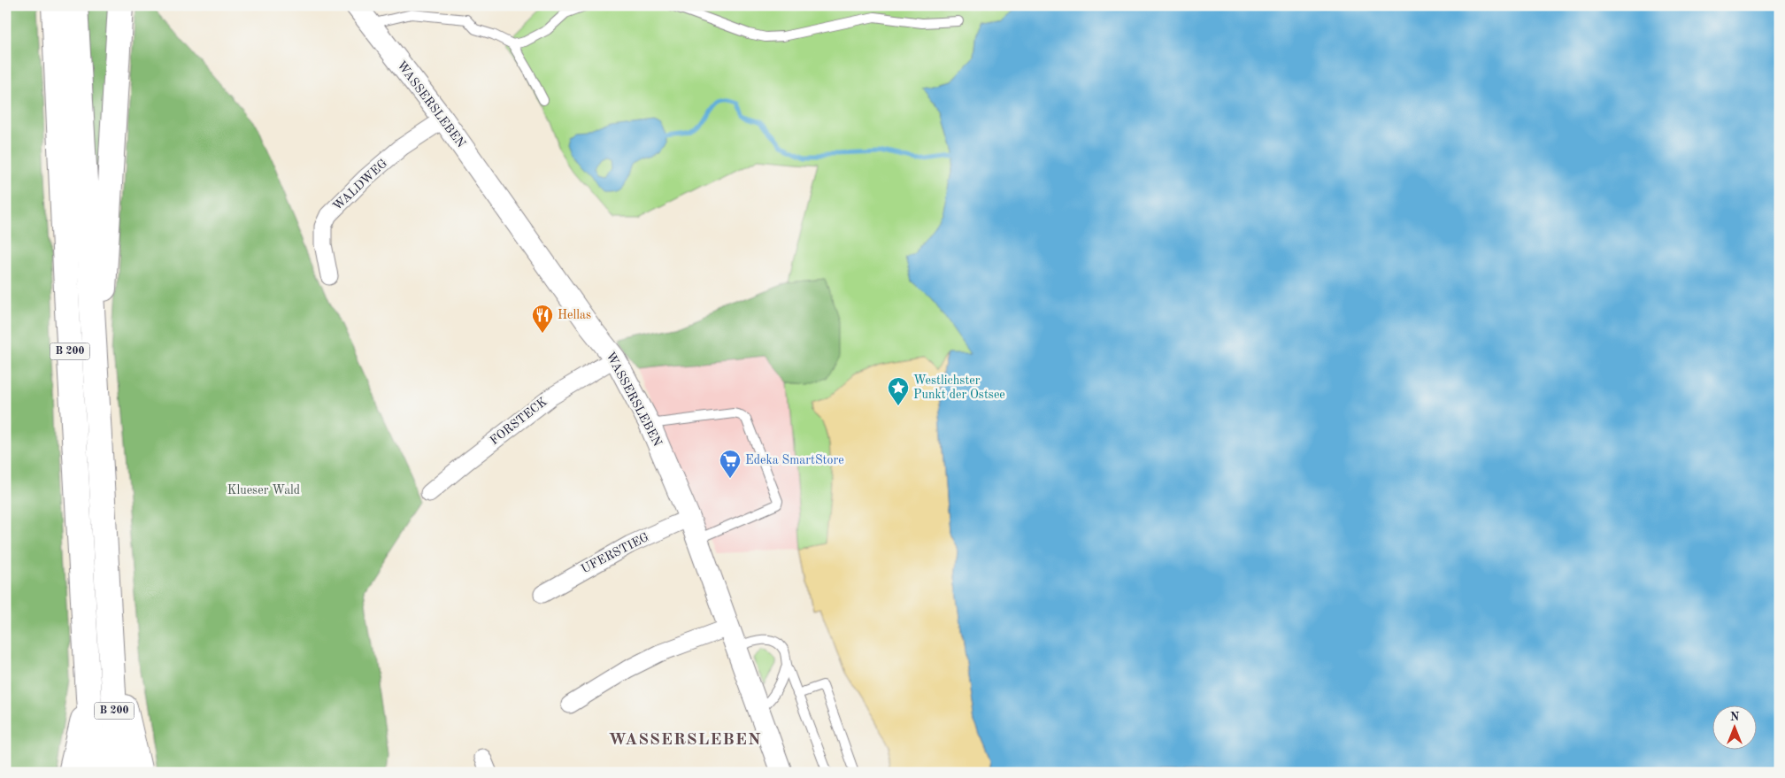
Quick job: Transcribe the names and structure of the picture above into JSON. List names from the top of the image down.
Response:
{
  "streets": {
    "highway": ["B 200"],
    "street": [
      "WASSERSLEBEN",
      "WALDWEG",
      "FORSTECK",
      "UFERSTIEG"
    ]
  },
  "crossings": [
    ["WASSERSLEBEN", "WALDWEG"],
    ["WASSERSLEBEN", "FORSTECK"],
    ["WASSERSLEBEN", "UFERSTIEG"]
  ],
  "districts": ["WASSERSLEBEN"],
  "parks": ["Klueser Wald"],
  "places": {
    "restaurant": ["Hellas"],
    "place": ["Westlichster Punkt der Ostsee"],
    "supermarket": ["Edeka SmartStore"]
  },
  "north": "top"
}
